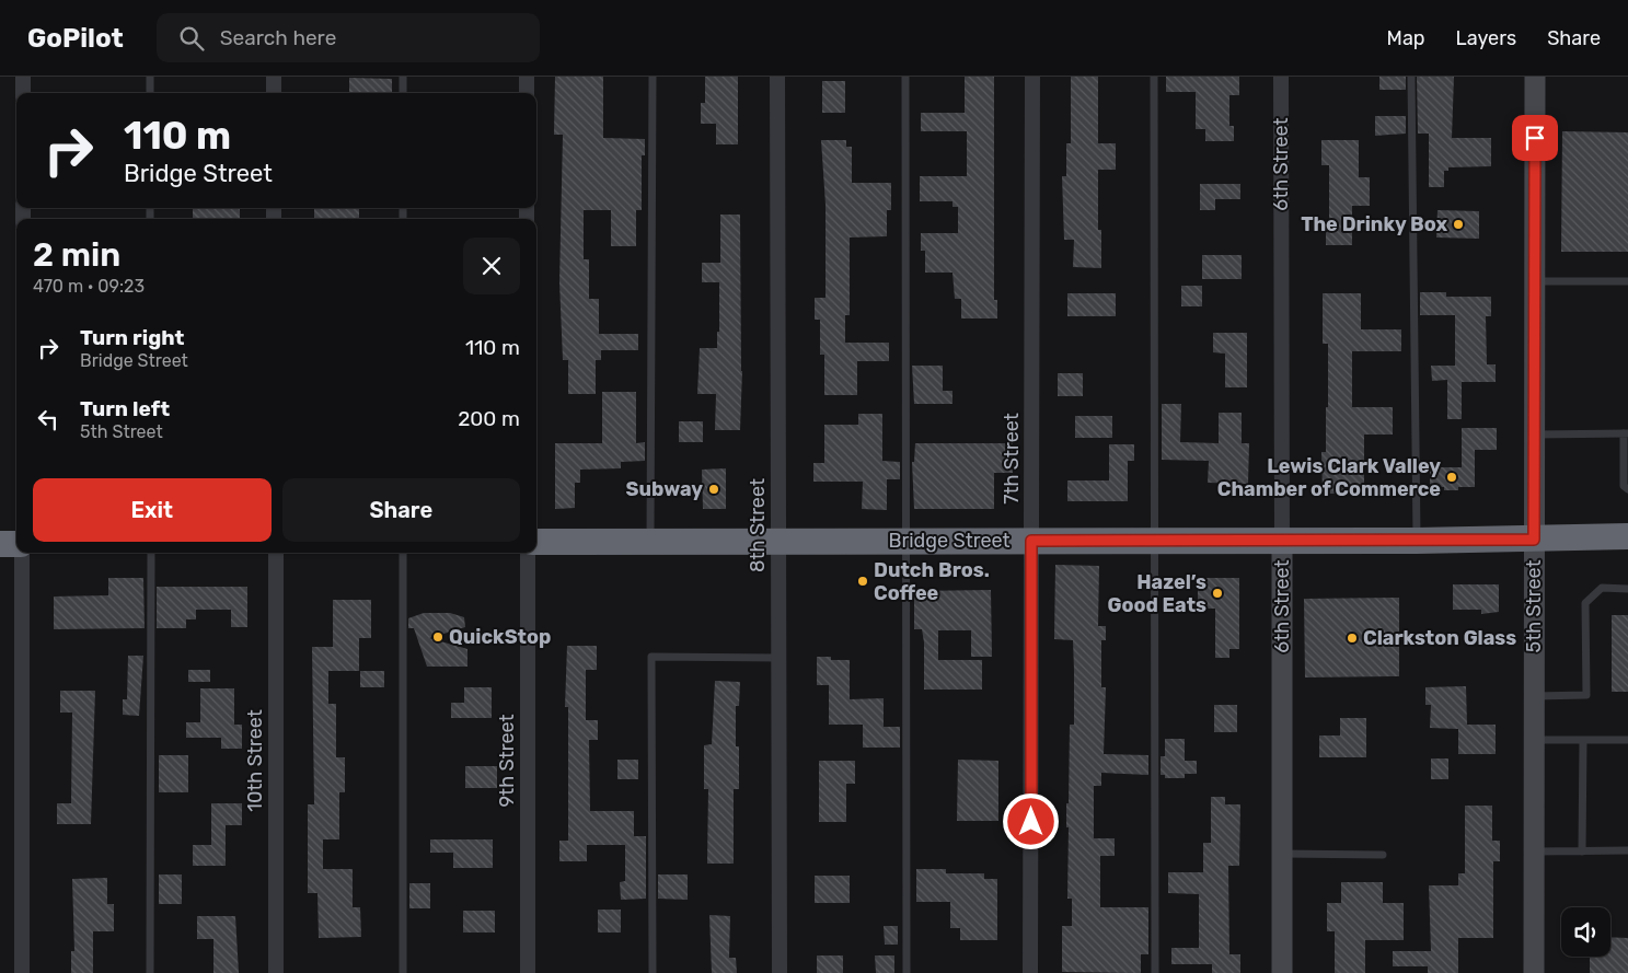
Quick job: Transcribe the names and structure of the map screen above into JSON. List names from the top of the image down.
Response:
{
  "streets": {
    "highway": ["Bridge Street"],
    "street": [
      "6th Street",
      "7th Street",
      "8th Street",
      "5th Street",
      "10th Street",
      "9th Street"
    ]
  },
  "crossings": [
    ["6th Street", "Bridge Street"],
    ["7th Street", "Bridge Street"],
    ["8th Street", "Bridge Street"],
    ["Bridge Street", "5th Street"]
  ],
  "places": [
    "The Drinky Box",
    "Lewis Clark Valley Chamber of Commerce",
    "Subway",
    "Dutch Bros. Coffee",
    "Hazel’s Good Eats",
    "QuickStop",
    "Clarkston Glass"
  ],
  "page": {
    "header": "GoPilot",
    "search": "Search here",
    "nav": ["Map", "Layers", "Share"],
    "turn": ["110 m", "Bridge Street"],
    "heading": ["2 min", "470 m · 09:23"],
    "list": [
      {
        "name": "Turn right",
        "note": "Bridge Street",
        "value": "110 m"
      },
      {
        "name": "Turn left",
        "note": "5th Street",
        "value": "200 m"
      }
    ],
    "buttons": ["Exit", "Share"]
  }
}
